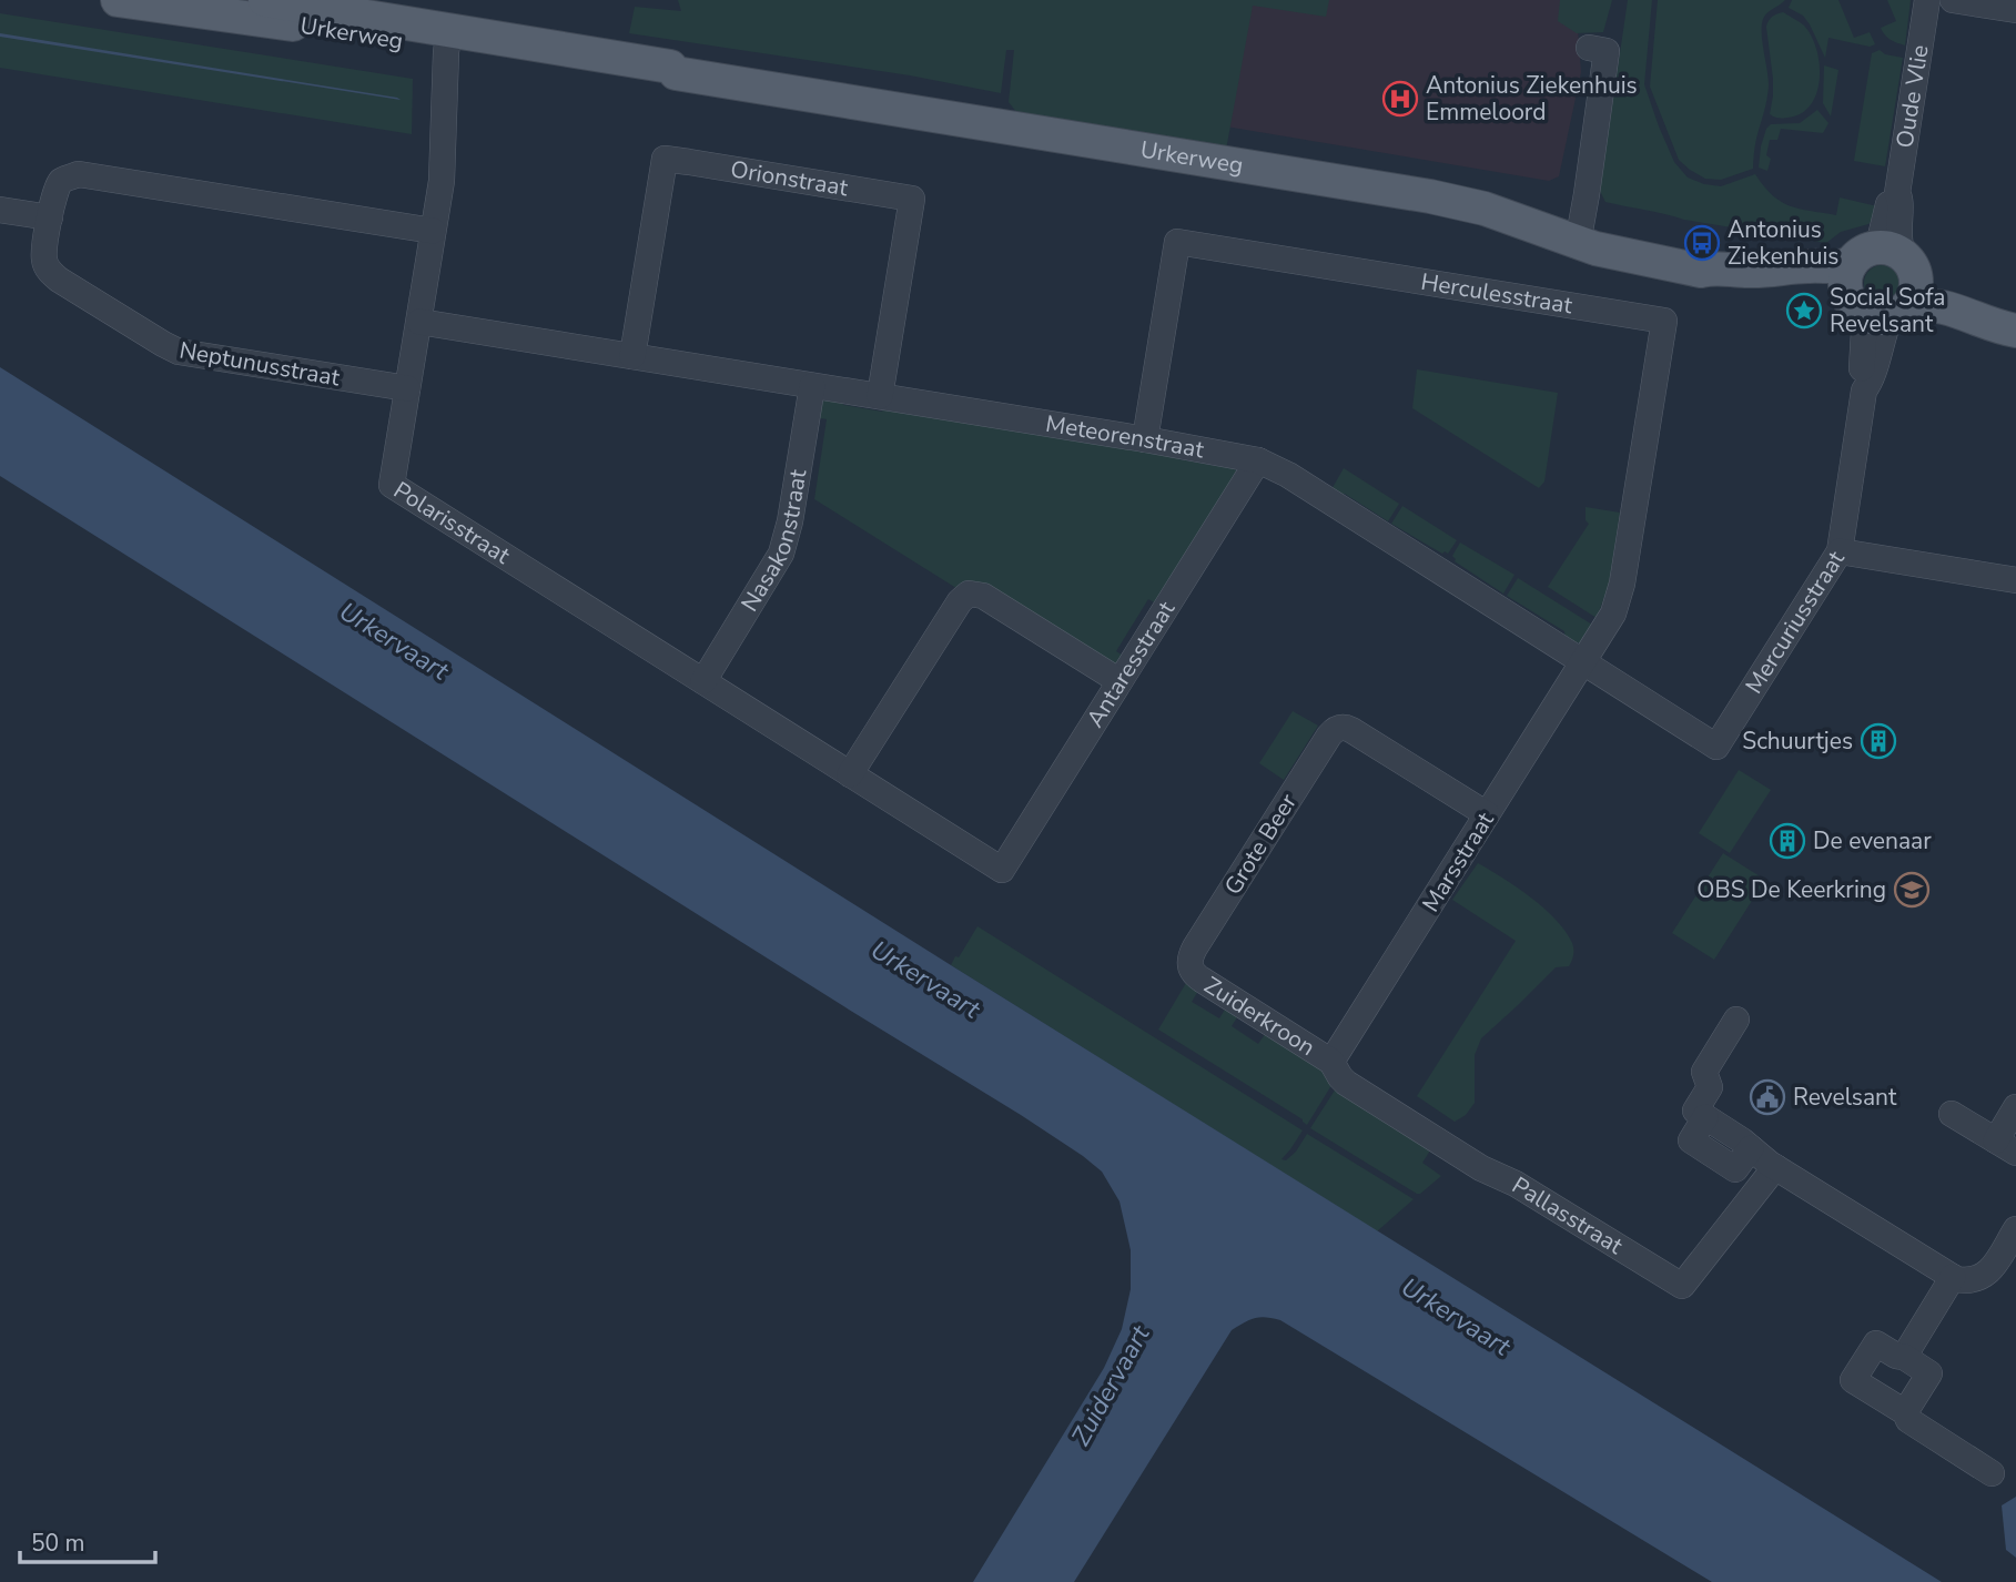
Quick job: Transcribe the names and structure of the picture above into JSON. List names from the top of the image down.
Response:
{
  "streets": {
    "main road": ["Urkerweg"],
    "street": [
      "Oude Vlie",
      "Orionstraat",
      "Herculesstraat",
      "Neptunusstraat",
      "Meteorenstraat",
      "Polarisstraat",
      "Nasakonstraat",
      "Mercuriusstraat",
      "Antaresstraat",
      "Grote Beer",
      "Marsstraat",
      "Zuiderkroon",
      "Pallasstraat"
    ]
  },
  "crossings": [
    ["Urkerweg", "Oude Vlie"],
    ["Urkerweg", "Polarisstraat"],
    ["Urkerweg", "Mercuriusstraat"],
    ["Oude Vlie", "Mercuriusstraat"],
    ["Orionstraat", "Meteorenstraat"],
    ["Herculesstraat", "Meteorenstraat"],
    ["Herculesstraat", "Marsstraat"],
    ["Neptunusstraat", "Polarisstraat"],
    ["Meteorenstraat", "Polarisstraat"],
    ["Meteorenstraat", "Nasakonstraat"],
    ["Meteorenstraat", "Mercuriusstraat"],
    ["Meteorenstraat", "Antaresstraat"],
    ["Meteorenstraat", "Marsstraat"],
    ["Polarisstraat", "Nasakonstraat"],
    ["Polarisstraat", "Antaresstraat"],
    ["Grote Beer", "Marsstraat"],
    ["Grote Beer", "Zuiderkroon"],
    ["Marsstraat", "Zuiderkroon"],
    ["Marsstraat", "Pallasstraat"],
    ["Zuiderkroon", "Pallasstraat"]
  ],
  "water": ["Urkervaart", "Zuidervaart"],
  "places": {
    "hospital": ["Antonius Ziekenhuis Emmeloord"],
    "bus stop": ["Antonius Ziekenhuis"],
    "place": ["Social Sofa Revelsant"],
    "building": ["Schuurtjes", "De evenaar"],
    "school or university": ["OBS De Keerkring"],
    "public building": ["Revelsant"]
  },
  "scale_bar": "50 m"
}
